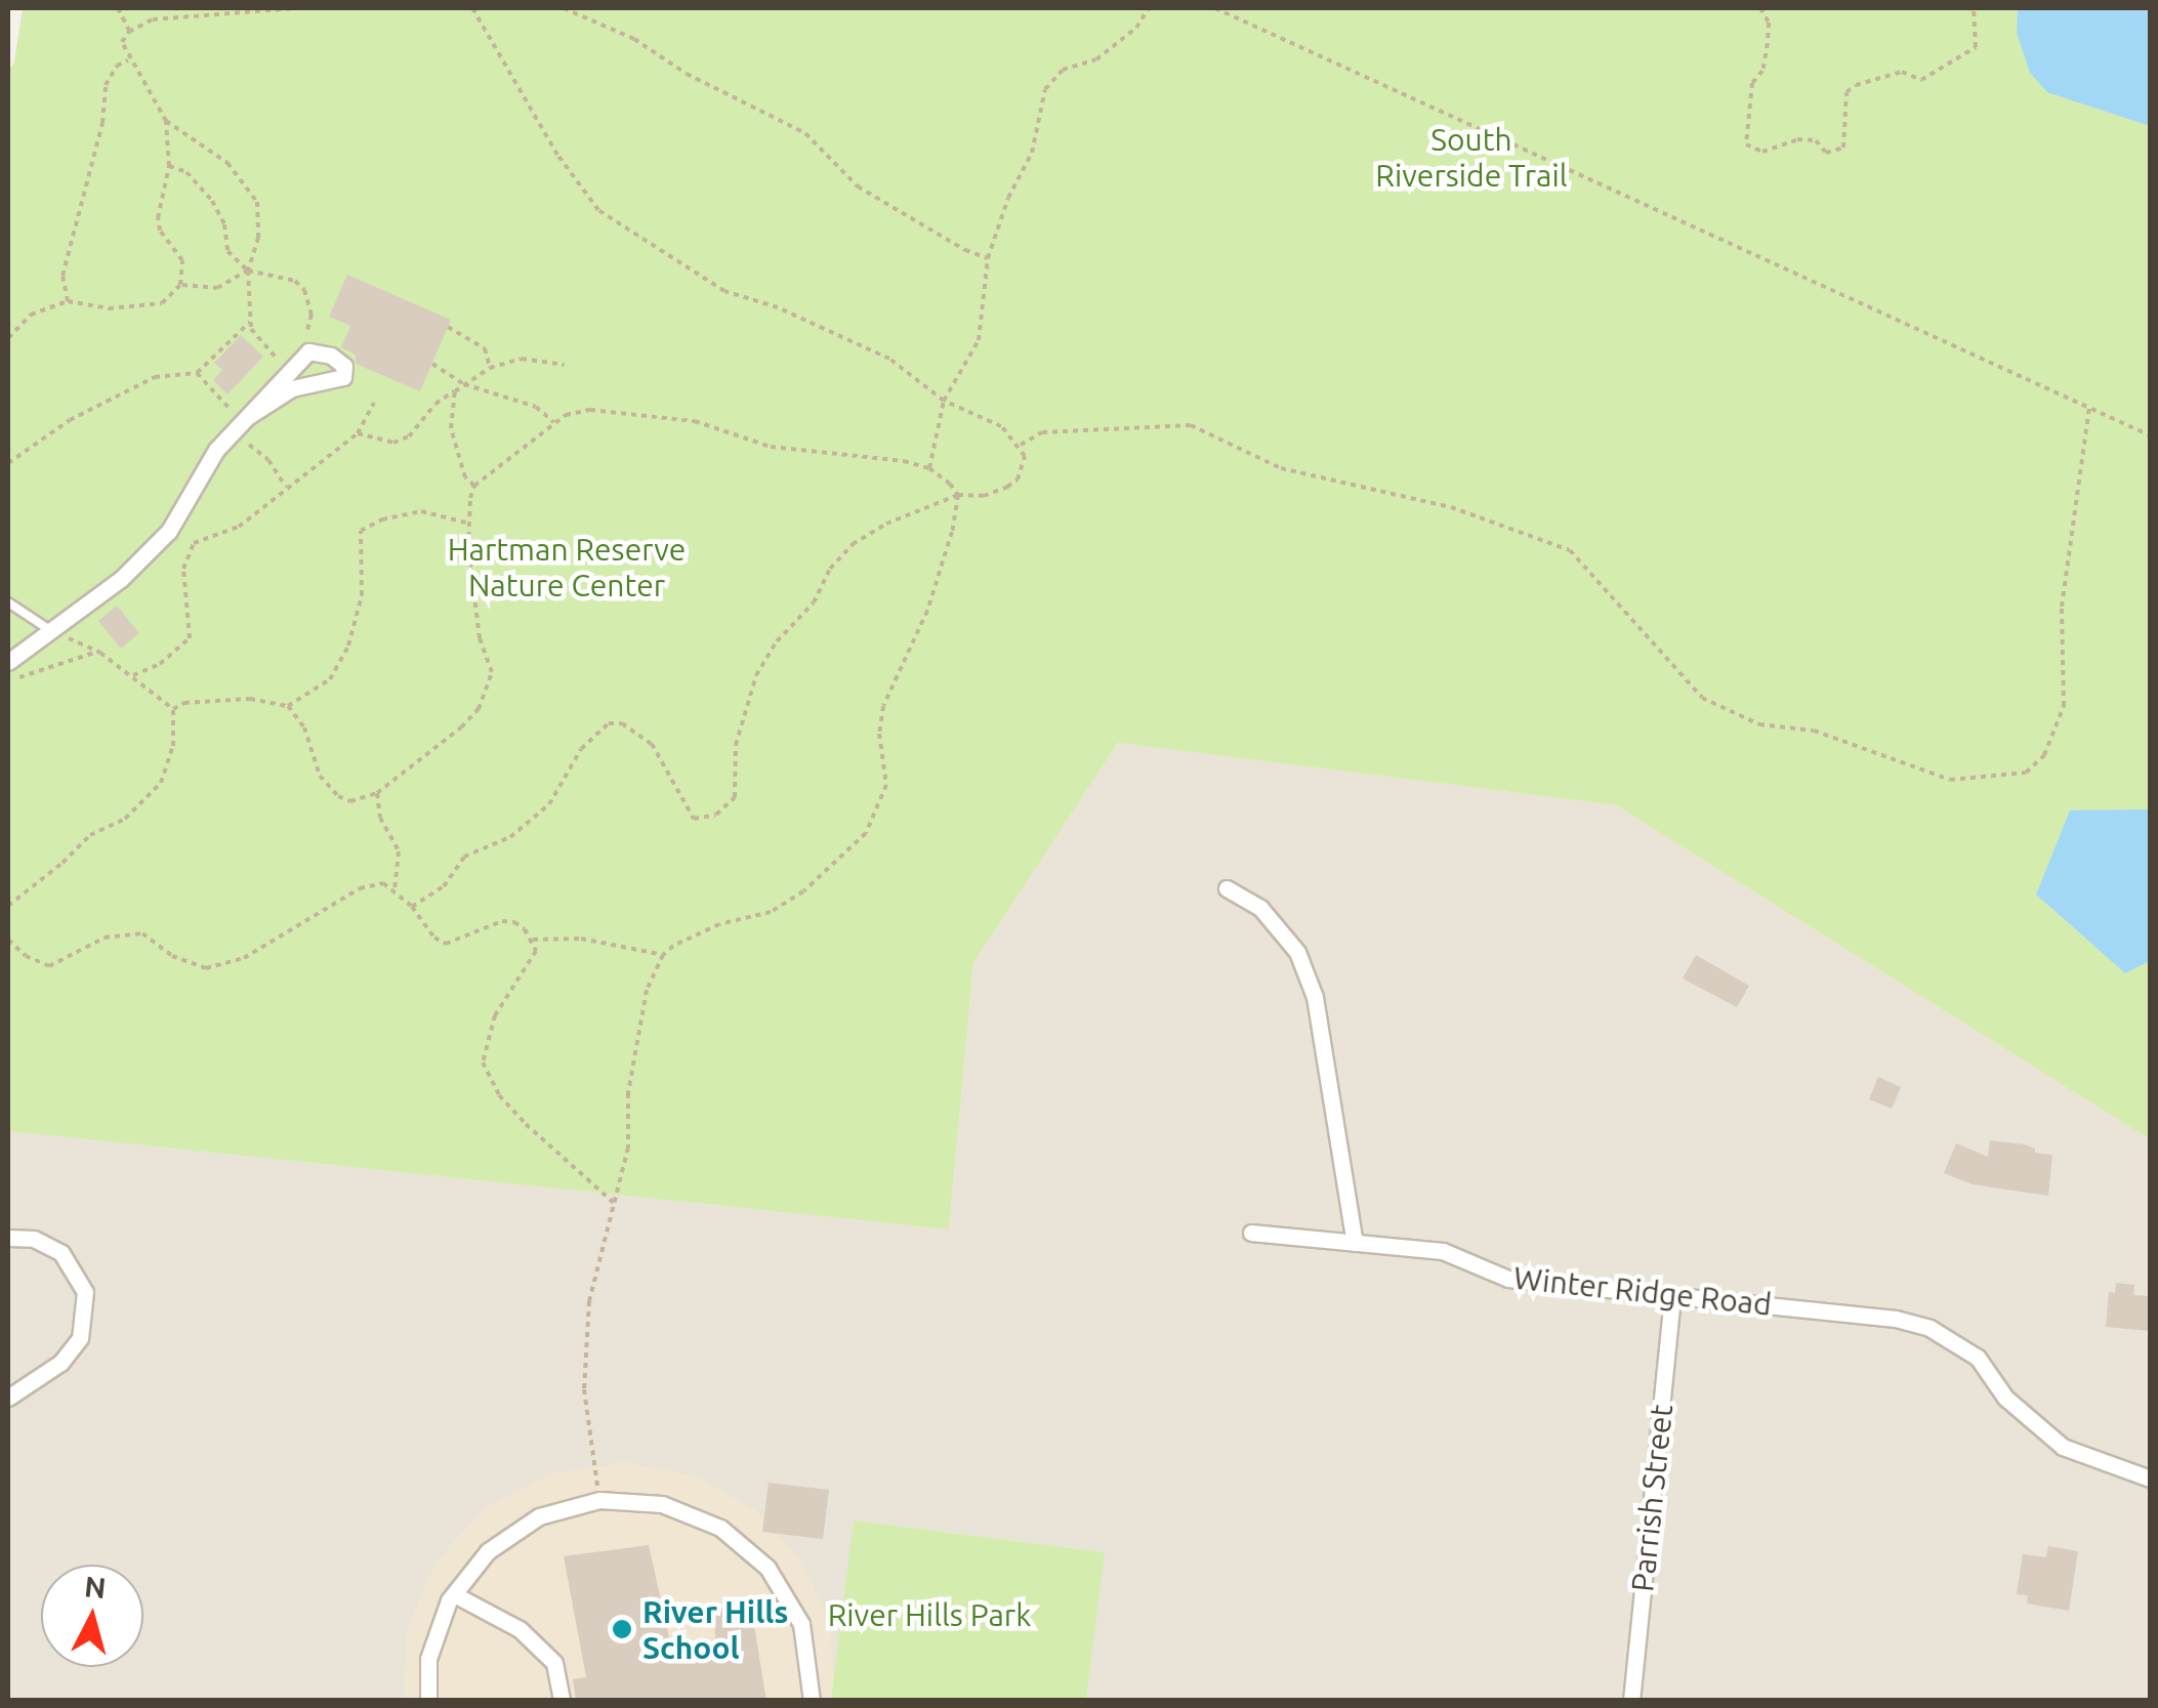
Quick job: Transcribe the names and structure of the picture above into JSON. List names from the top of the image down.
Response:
{
  "streets": {
    "street": ["Winter Ridge Road", "Parrish Street"]
  },
  "crossings": [
    ["Winter Ridge Road", "Parrish Street"]
  ],
  "parks": ["South Riverside Trail", "Hartman Reserve Nature Center", "River Hills Park"],
  "places": ["River Hills School"],
  "north": "top"
}
